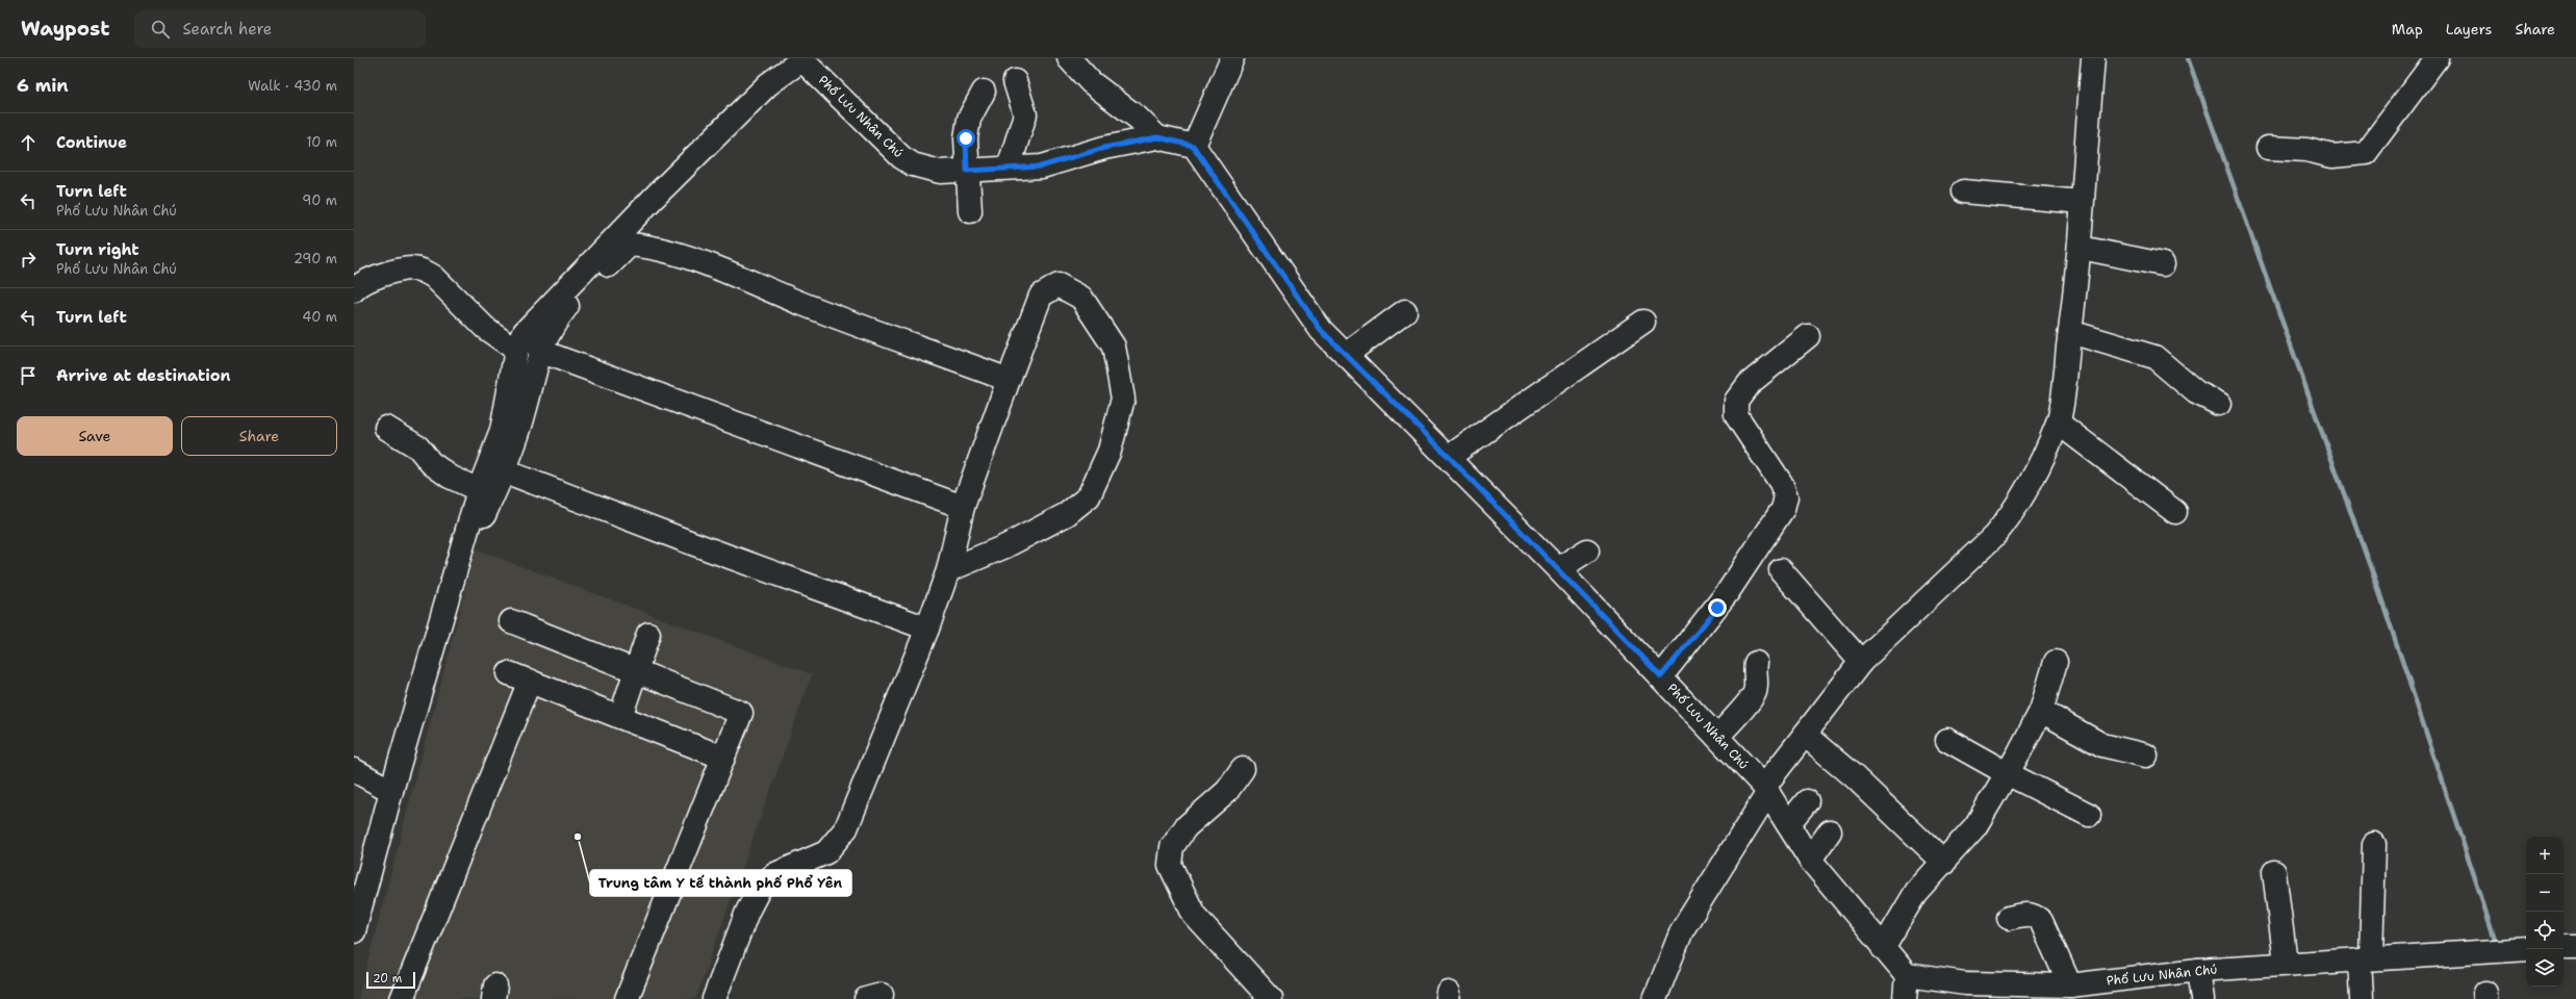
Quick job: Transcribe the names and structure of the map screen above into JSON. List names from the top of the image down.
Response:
{
  "streets": {
    "street": ["Phố Lưu Nhân Chú"]
  },
  "places": ["Trung tâm Y tế thành phố Phổ Yên"],
  "scale_bar": "20 m",
  "page": {
    "header": "Waypost",
    "search": "Search here",
    "nav": ["Map", "Layers", "Share"],
    "heading": ["6 min", "Walk · 430 m"],
    "list": [
      ["Continue", "10 m"],
      ["Turn left", "Phố Lưu Nhân Chú", "90 m"],
      ["Turn right", "Phố Lưu Nhân Chú", "290 m"],
      ["Turn left", "40 m"],
      "Arrive at destination"
    ],
    "buttons": ["Save", "Share"],
    "map_buttons": ["+", "−"],
    "scale": "20 m"
  }
}
